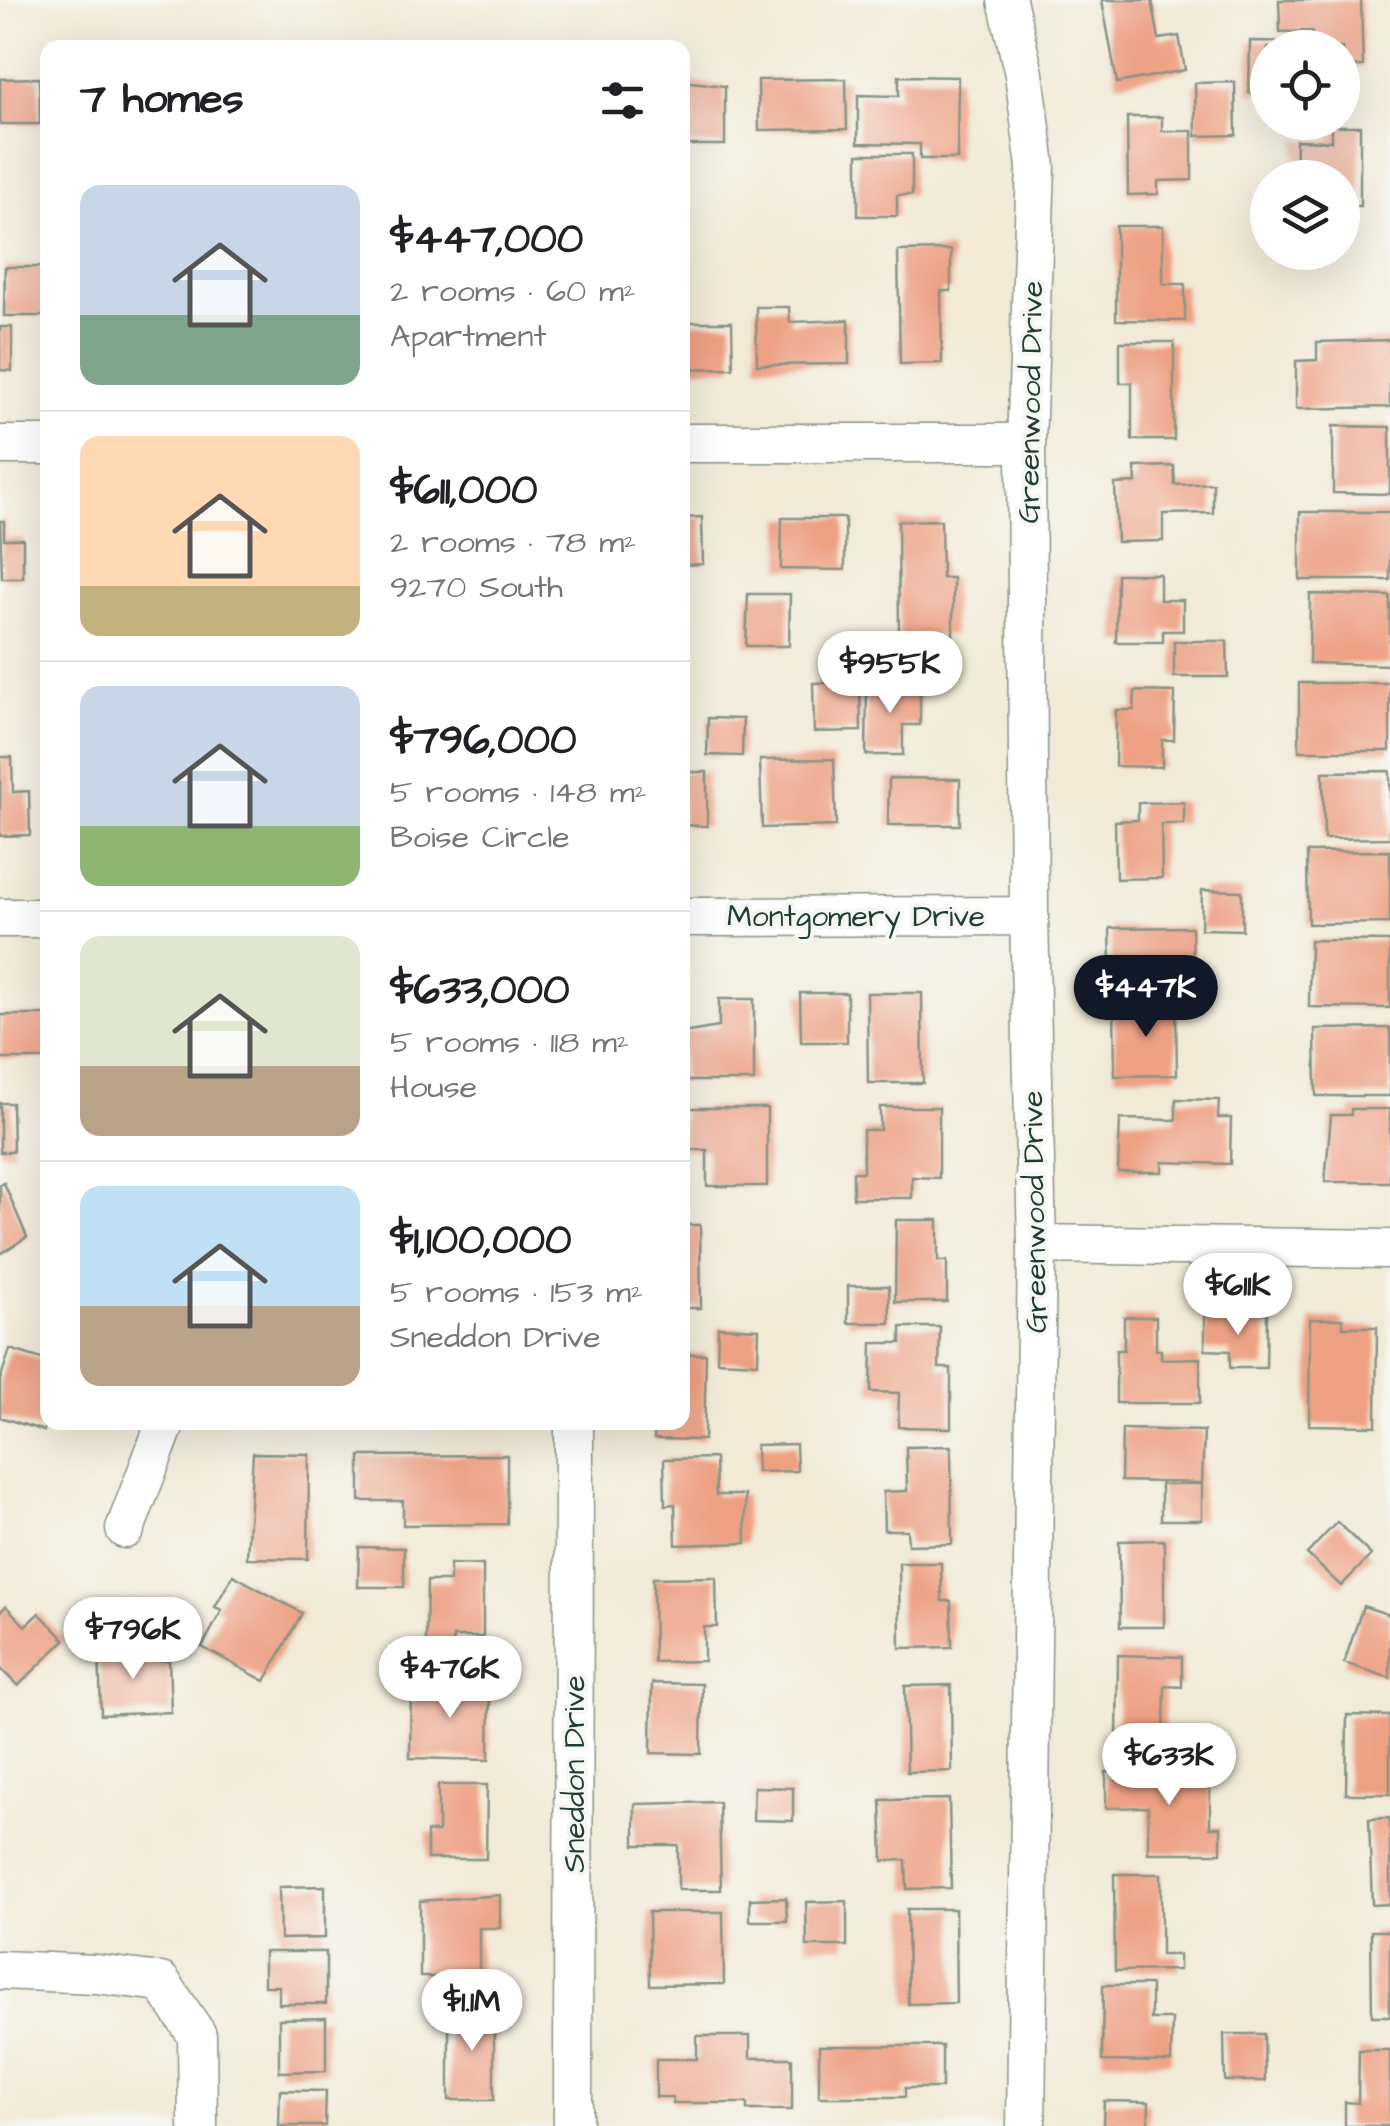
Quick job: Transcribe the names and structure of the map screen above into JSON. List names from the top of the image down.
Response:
{
  "streets": {
    "street": ["Greenwood Drive", "Montgomery Drive", "Sneddon Drive"]
  },
  "crossings": [
    ["Greenwood Drive", "Montgomery Drive"]
  ],
  "page": {
    "heading": "7 homes",
    "list": [
      {
        "name": "$447,000",
        "note": "2 rooms · 60 m² · Apartment"
      },
      {
        "name": "$611,000",
        "note": "2 rooms · 78 m² · 9270 South"
      },
      {
        "name": "$796,000",
        "note": "5 rooms · 148 m² · Boise Circle"
      },
      {
        "name": "$633,000",
        "note": "5 rooms · 118 m² · House"
      },
      {
        "name": "$1,100,000",
        "note": "5 rooms · 153 m² · Sneddon Drive"
      }
    ],
    "price": [
      "$955K",
      "$447K",
      "$611K",
      "$796K",
      "$476K",
      "$633K",
      "$1.1M"
    ]
  }
}
